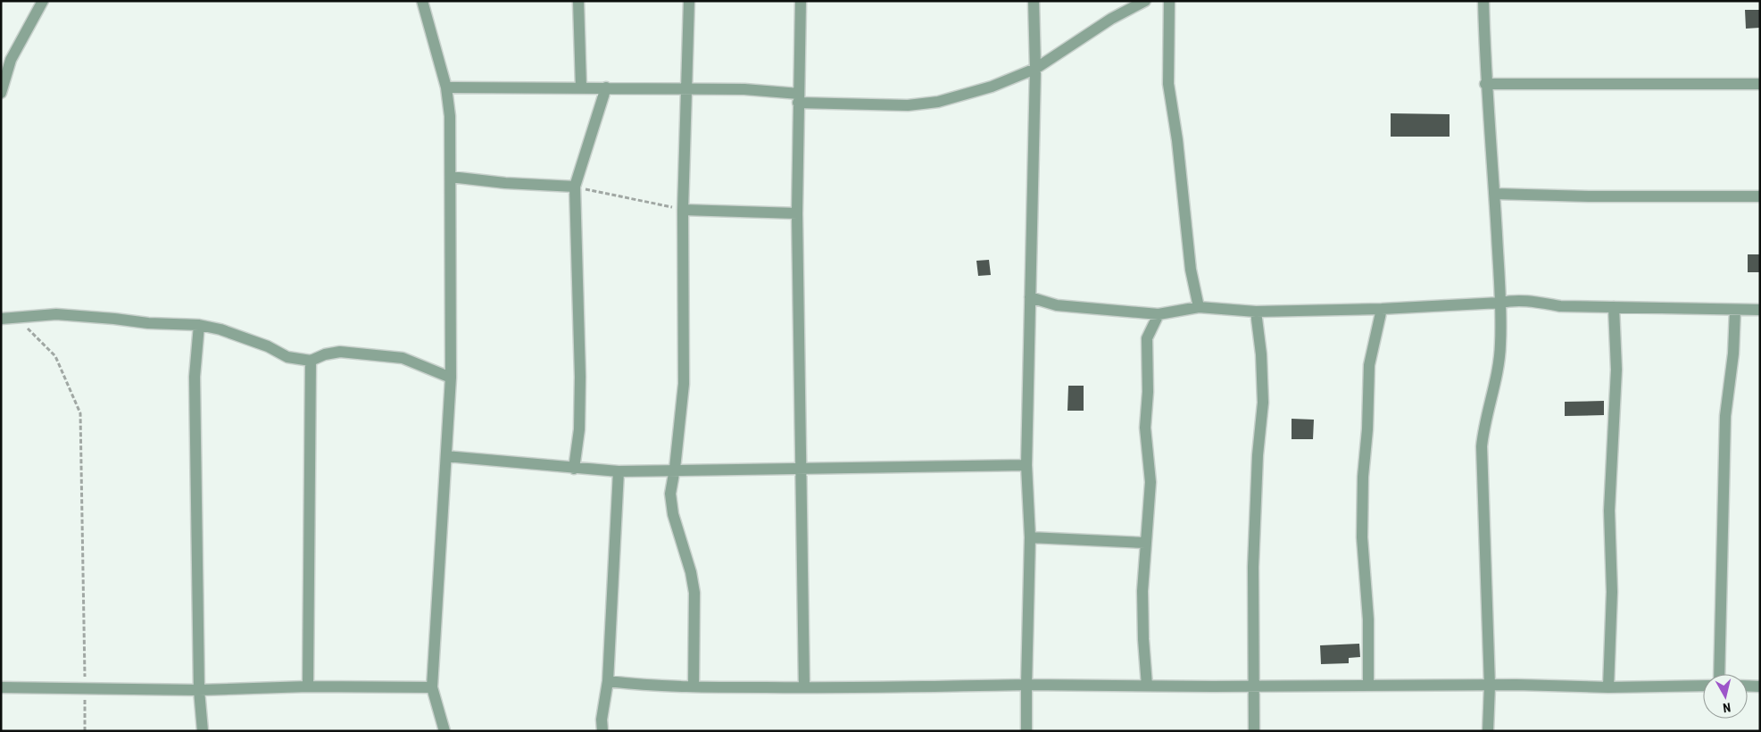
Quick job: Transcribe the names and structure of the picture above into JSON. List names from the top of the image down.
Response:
{
  "north": "bottom"
}
